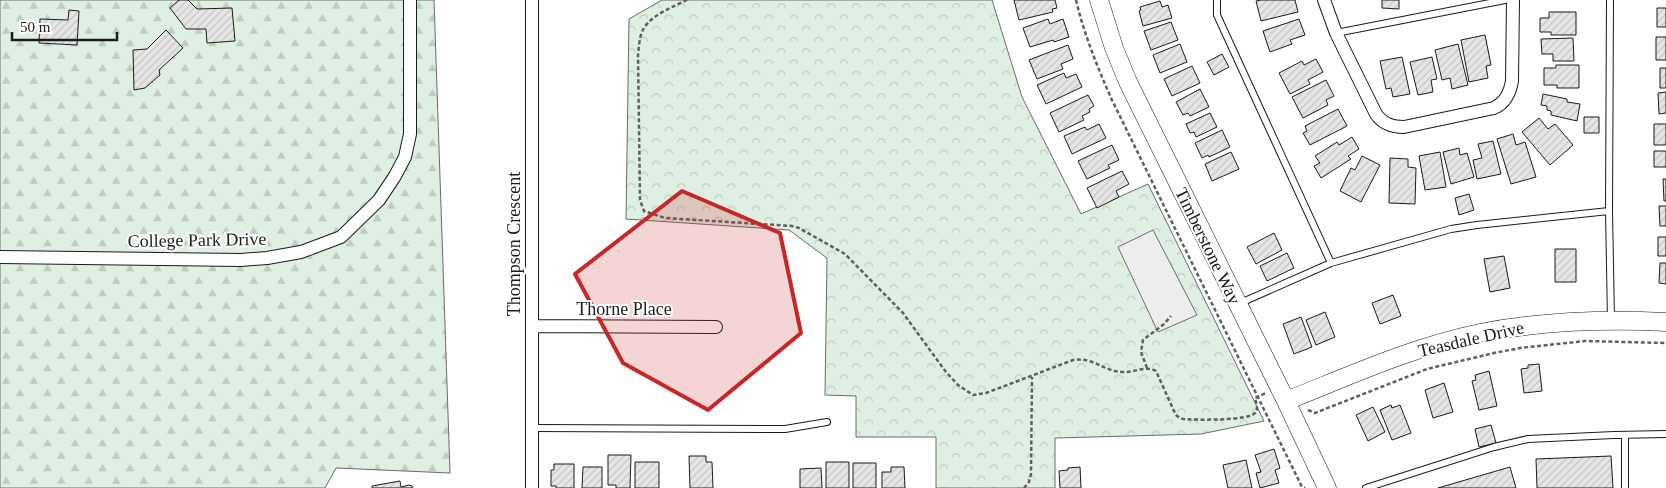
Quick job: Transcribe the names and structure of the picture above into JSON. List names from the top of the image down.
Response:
{
  "streets": {
    "street": [
      "College Park Drive",
      "Thompson Crescent",
      "Timberstone Way",
      "Thorne Place",
      "Teasdale Drive"
    ]
  },
  "crossings": [
    ["Thompson Crescent", "Thorne Place"],
    ["Timberstone Way", "Teasdale Drive"]
  ],
  "scale_bar": "50 m"
}
